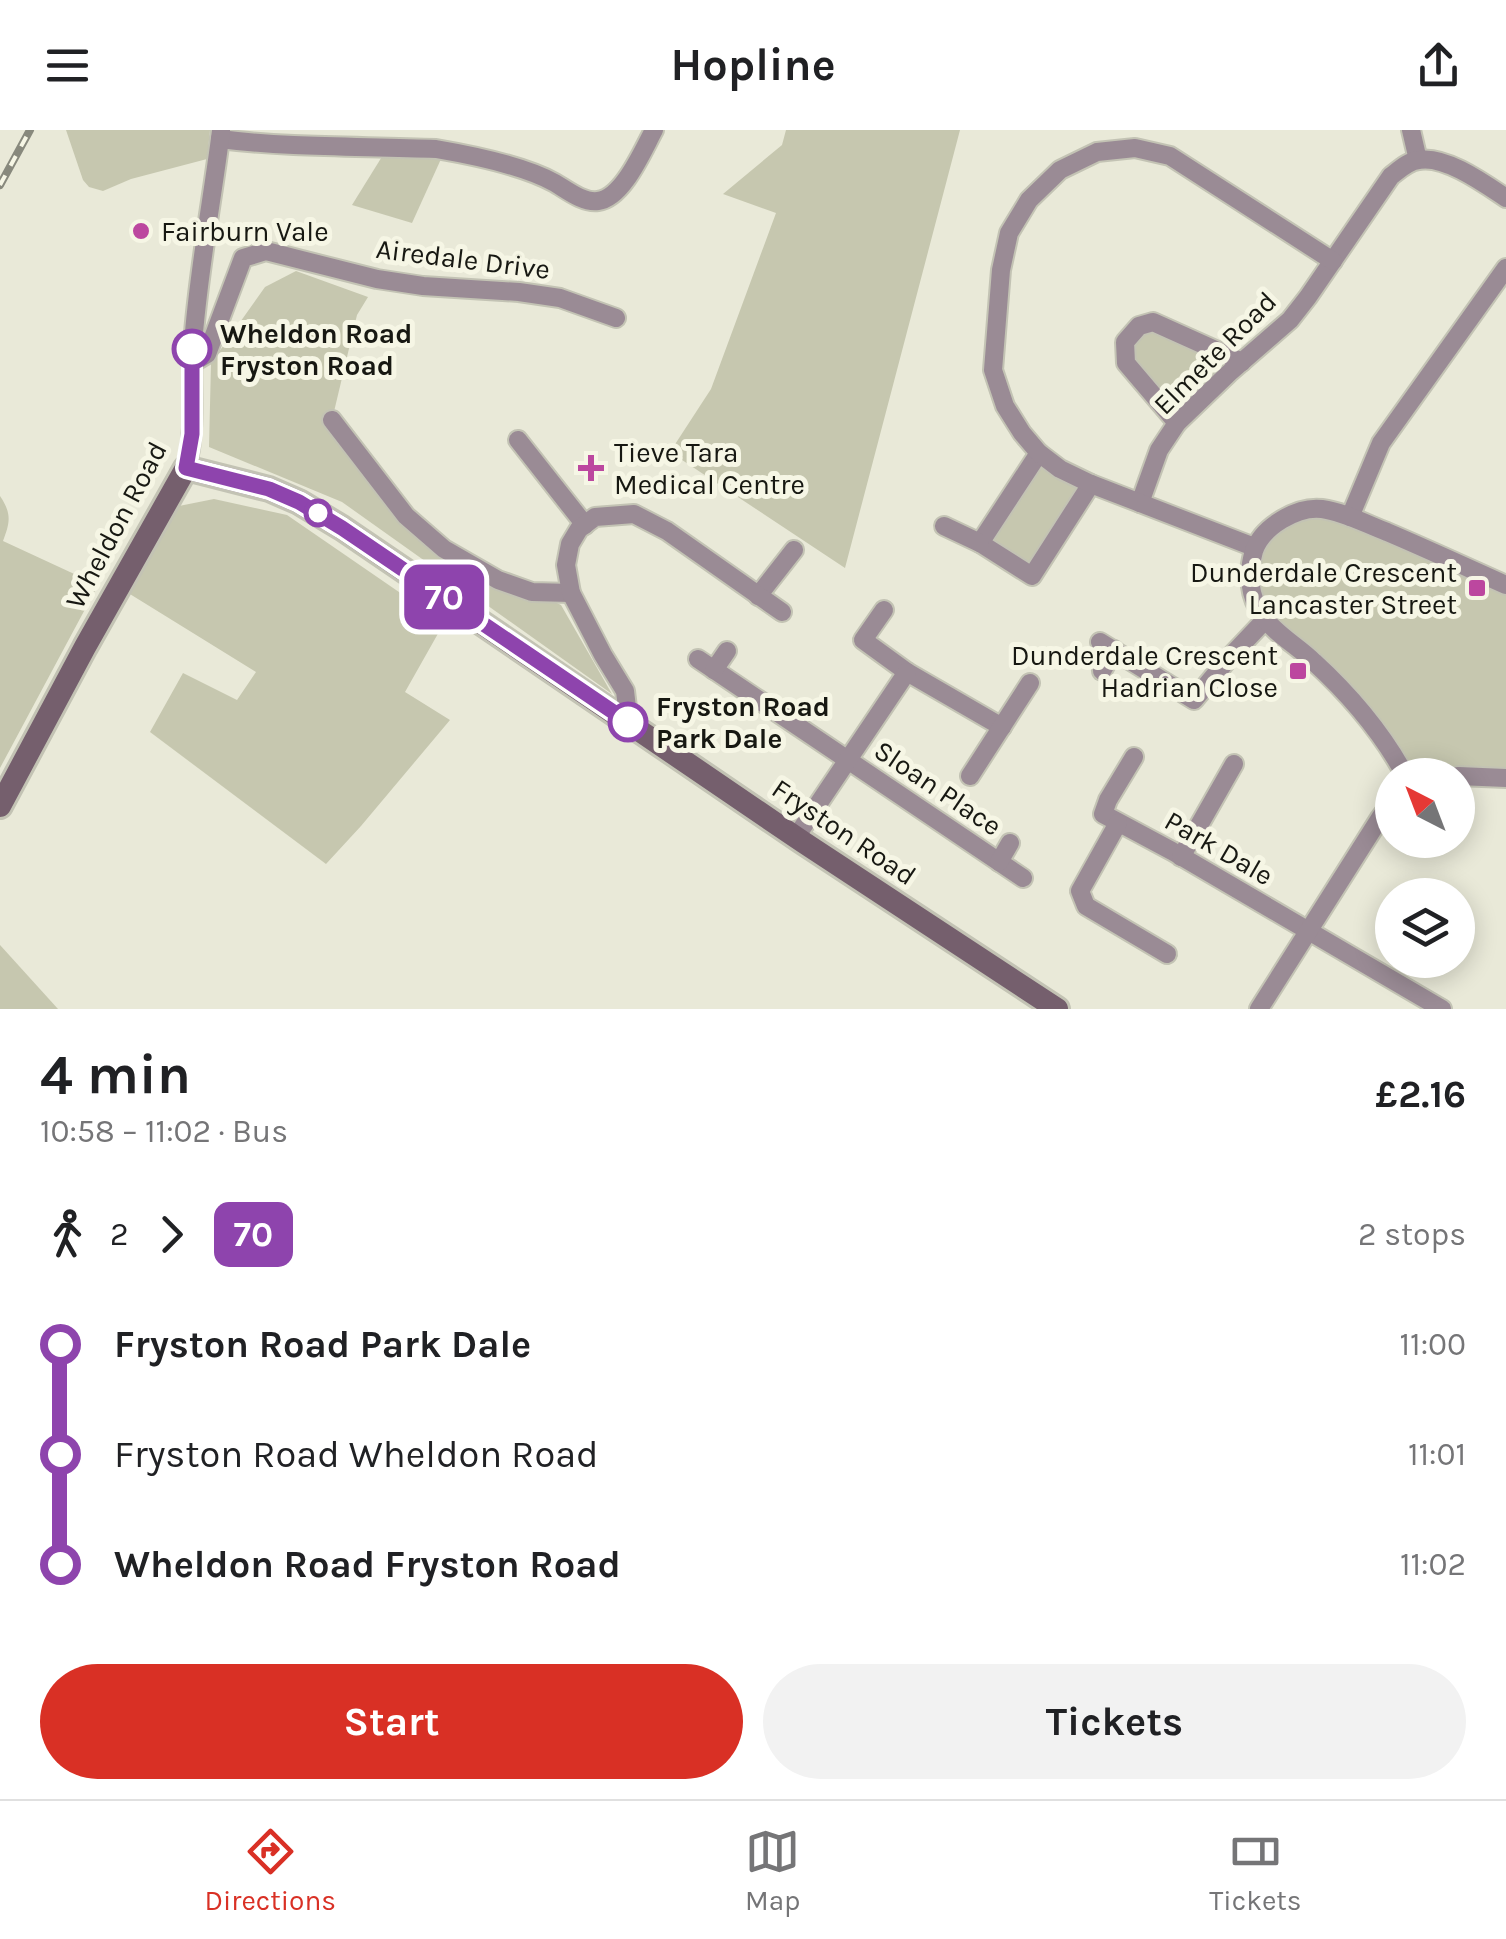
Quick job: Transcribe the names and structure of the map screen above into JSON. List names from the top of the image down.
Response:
{
  "streets": {
    "street": [
      "Airedale Drive",
      "Elmete Road",
      "Wheldon Road",
      "Sloan Place",
      "Fryston Road",
      "Park Dale"
    ]
  },
  "crossings": [
    ["Airedale Drive", "Wheldon Road"],
    ["Wheldon Road", "Fryston Road"],
    ["Sloan Place", "Fryston Road"]
  ],
  "places": {
    "other": ["Fairburn Vale", "Wheldon Road Fryston Road", "Fryston Road Park Dale"],
    "health": ["Tieve Tara Medical Centre"],
    "transit": ["Dunderdale Crescent Lancaster Street", "Dunderdale Crescent Hadrian Close"]
  },
  "lines": ["bus line 70"],
  "north": "top left",
  "page": {
    "header": "Hopline",
    "on_map": "70",
    "heading": ["4 min", "10:58 – 11:02 · Bus", "£2.16"],
    "legs": ["2", "70", "2 stops"],
    "list": [
      {
        "name": "Fryston Road Park Dale",
        "value": "11:00"
      },
      {
        "name": "Fryston Road Wheldon Road",
        "value": "11:01"
      },
      {
        "name": "Wheldon Road Fryston Road",
        "value": "11:02"
      }
    ],
    "buttons": ["Start", "Tickets"],
    "tabs": ["Directions", "Map", "Tickets"]
  }
}
